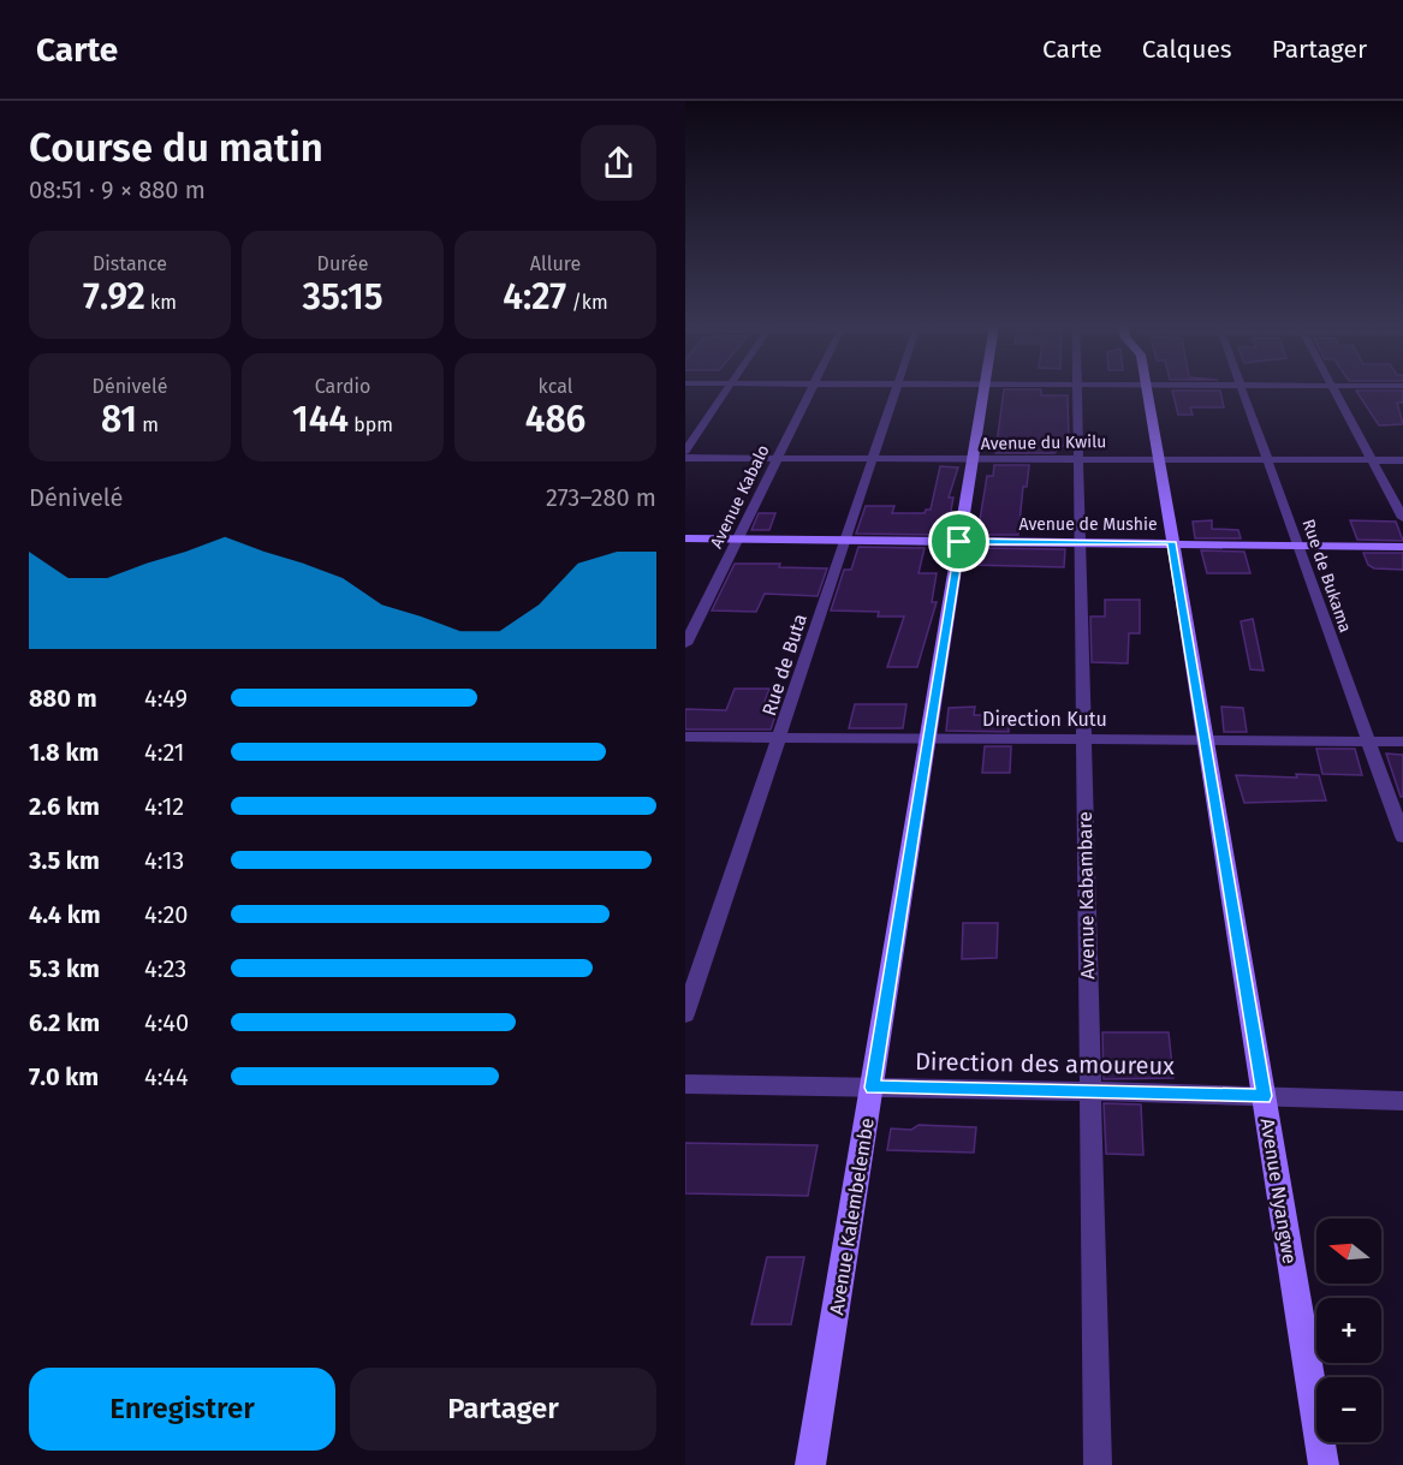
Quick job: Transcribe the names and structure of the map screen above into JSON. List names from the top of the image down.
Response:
{
  "streets": {
    "street": [
      "Avenue du Kwilu",
      "Avenue Kabalo",
      "Avenue de Mushie",
      "Rue de Bukama",
      "Rue de Buta",
      "Direction Kutu",
      "Avenue Kabambare",
      "Direction des amoureux",
      "Avenue Nyangwe",
      "Avenue Kalembelembe"
    ]
  },
  "crossings": [
    ["Avenue du Kwilu", "Avenue Kabalo"],
    ["Avenue du Kwilu", "Rue de Bukama"],
    ["Avenue du Kwilu", "Rue de Buta"],
    ["Avenue du Kwilu", "Avenue Kabambare"],
    ["Avenue du Kwilu", "Avenue Nyangwe"],
    ["Avenue du Kwilu", "Avenue Kalembelembe"],
    ["Avenue Kabalo", "Avenue de Mushie"],
    ["Avenue de Mushie", "Rue de Bukama"],
    ["Avenue de Mushie", "Rue de Buta"],
    ["Avenue de Mushie", "Avenue Kabambare"],
    ["Avenue de Mushie", "Avenue Nyangwe"],
    ["Avenue de Mushie", "Avenue Kalembelembe"],
    ["Rue de Bukama", "Direction Kutu"],
    ["Rue de Buta", "Direction Kutu"],
    ["Direction Kutu", "Avenue Kabambare"],
    ["Direction Kutu", "Avenue Nyangwe"],
    ["Direction Kutu", "Avenue Kalembelembe"],
    ["Avenue Kabambare", "Direction des amoureux"],
    ["Direction des amoureux", "Avenue Nyangwe"],
    ["Direction des amoureux", "Avenue Kalembelembe"]
  ],
  "north": "left",
  "page": {
    "header": "Carte",
    "nav": ["Carte", "Calques", "Partager"],
    "heading": ["Course du matin", "08:51 · 9 × 880 m"],
    "stats": [
      ["Distance", "7.92 km"],
      ["Durée", "35:15"],
      ["Allure", "4:27 /km"],
      ["Dénivelé", "81 m"],
      ["Cardio", "144 bpm"],
      ["kcal", "486"]
    ],
    "chart": ["Dénivelé", "273–280 m"],
    "list": [
      {
        "name": "880 m",
        "note": "4:49"
      },
      {
        "name": "1.8 km",
        "note": "4:21"
      },
      {
        "name": "2.6 km",
        "note": "4:12"
      },
      {
        "name": "3.5 km",
        "note": "4:13"
      },
      {
        "name": "4.4 km",
        "note": "4:20"
      },
      {
        "name": "5.3 km",
        "note": "4:23"
      },
      {
        "name": "6.2 km",
        "note": "4:40"
      },
      {
        "name": "7.0 km",
        "note": "4:44"
      }
    ],
    "map_buttons": ["+", "−"],
    "buttons": ["Enregistrer", "Partager"]
  }
}
